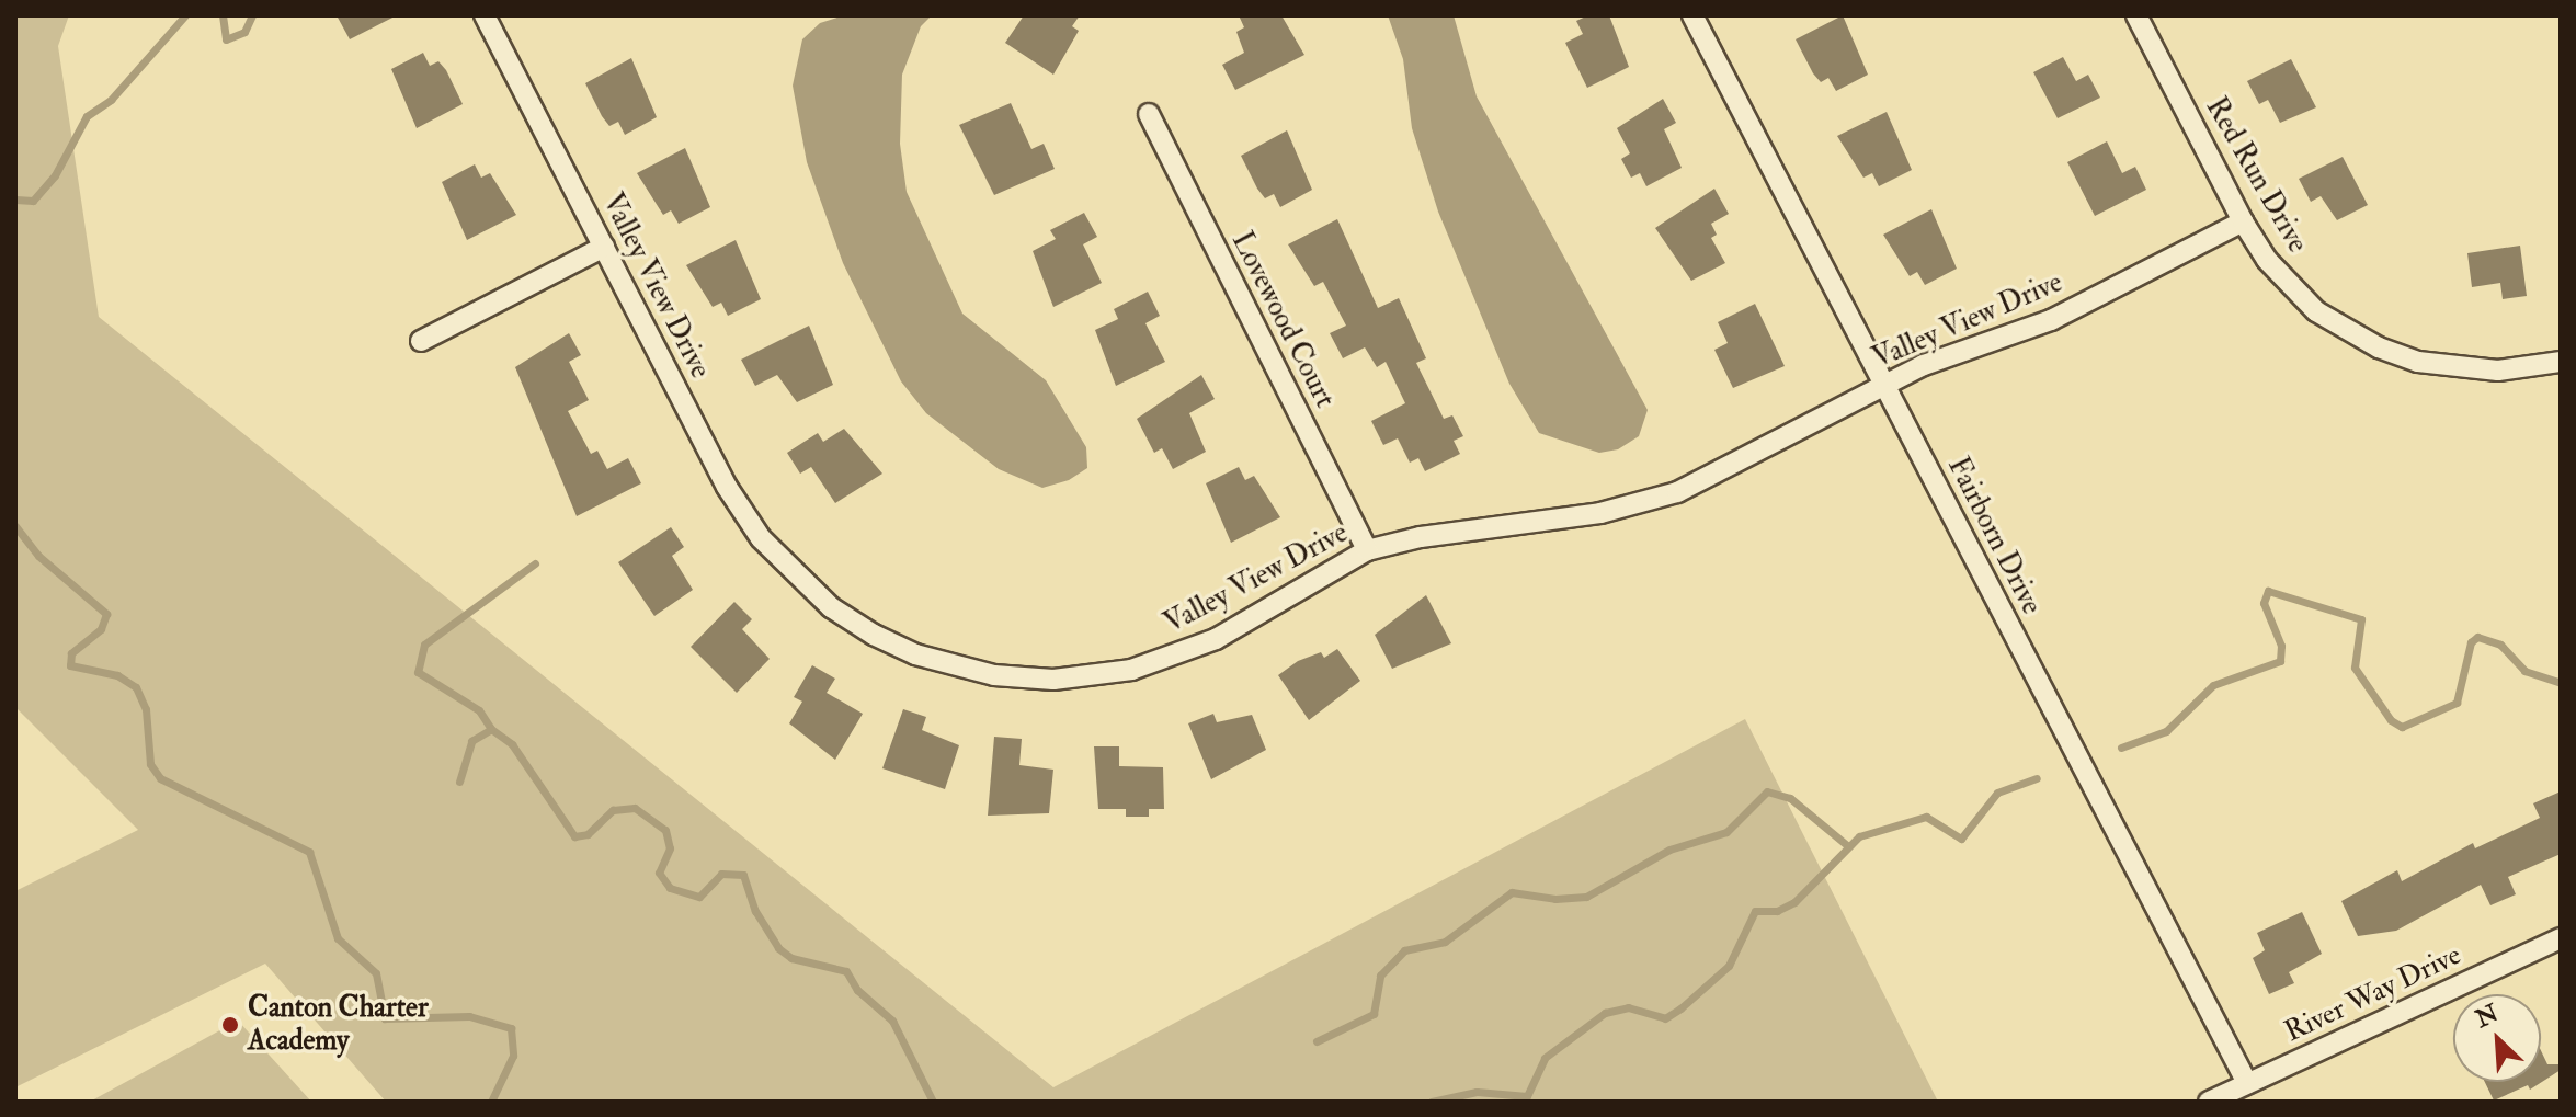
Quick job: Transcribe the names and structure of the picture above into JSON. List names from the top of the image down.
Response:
{
  "streets": {
    "street": [
      "Red Run Drive",
      "Valley View Drive",
      "Lovewood Court",
      "Fairborn Drive",
      "River Way Drive"
    ]
  },
  "crossings": [
    ["Red Run Drive", "Valley View Drive"],
    ["Valley View Drive", "Lovewood Court"],
    ["Valley View Drive", "Fairborn Drive"],
    ["Fairborn Drive", "River Way Drive"]
  ],
  "places": ["Canton Charter Academy"],
  "north": "top left"
}
